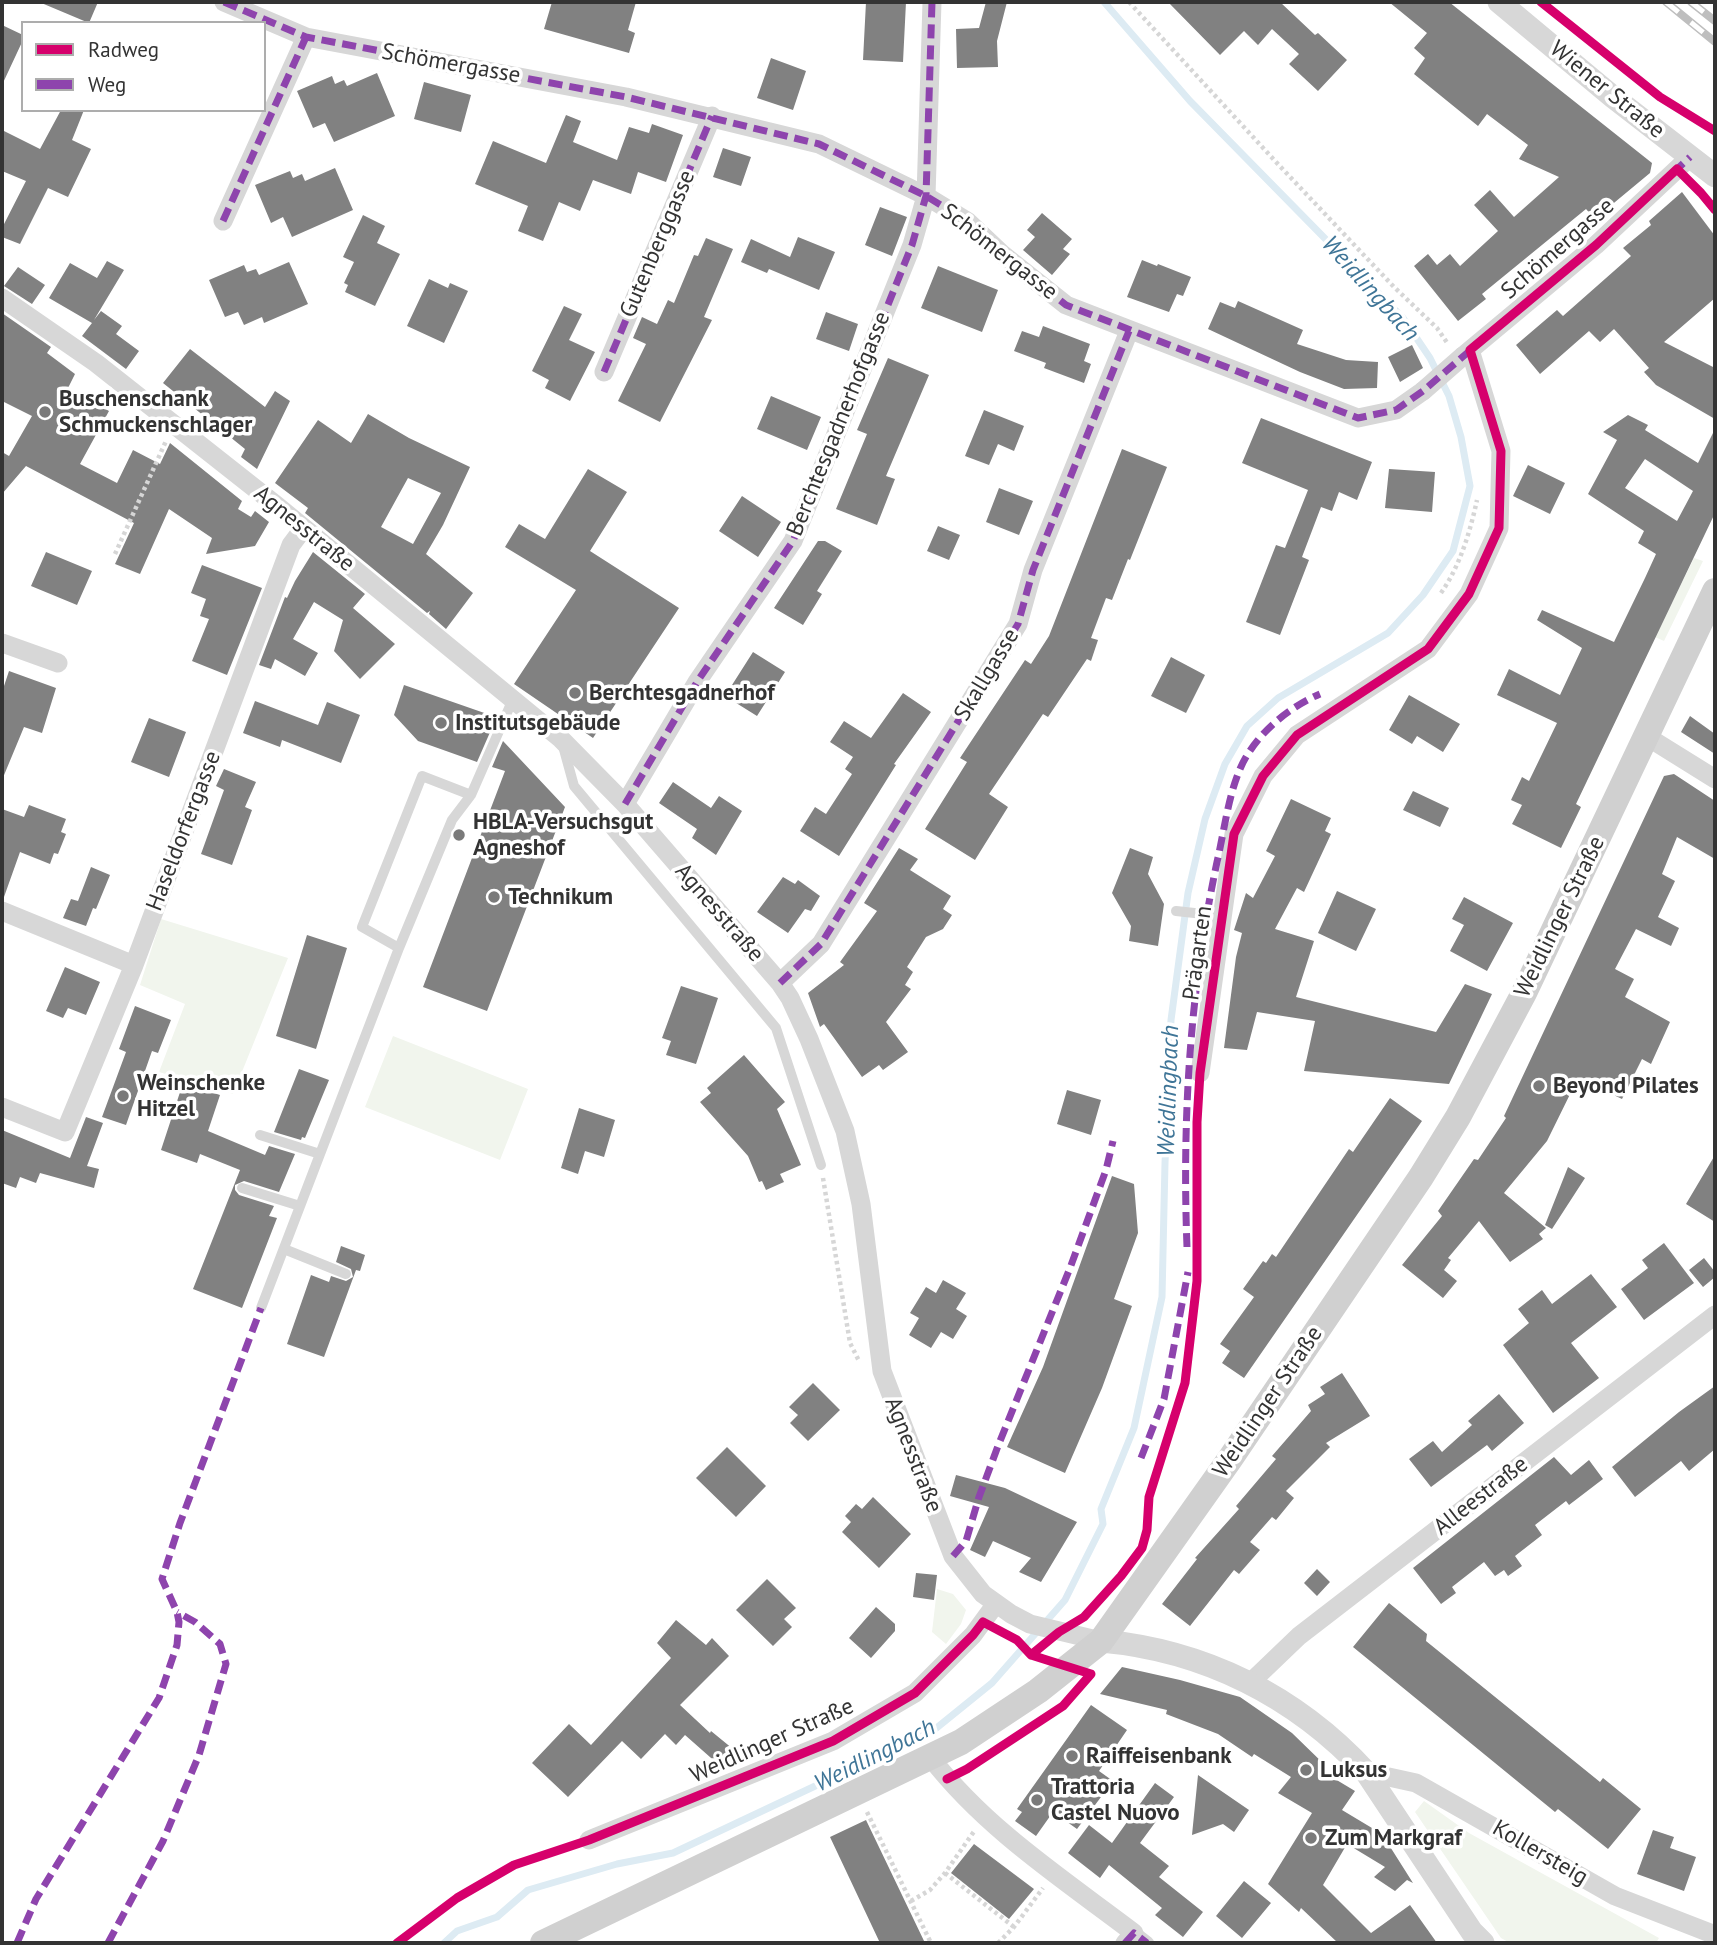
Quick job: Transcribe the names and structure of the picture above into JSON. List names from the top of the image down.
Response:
{
  "streets": {
    "main road": ["Weidlinger Straße"],
    "street": [
      "Schömergasse",
      "Wiener Straße",
      "Gutenberggasse",
      "Berchtesgadnerhofgasse",
      "Agnesstraße",
      "Skallgasse",
      "Haseldorfergasse",
      "Prägarten",
      "Alleestraße",
      "Kollersteig"
    ]
  },
  "crossings": [
    ["Schömergasse", "Wiener Straße"],
    ["Schömergasse", "Gutenberggasse"],
    ["Schömergasse", "Berchtesgadnerhofgasse"],
    ["Schömergasse", "Skallgasse"],
    ["Schömergasse", "Prägarten"],
    ["Berchtesgadnerhofgasse", "Agnesstraße"],
    ["Agnesstraße", "Skallgasse"],
    ["Agnesstraße", "Haseldorfergasse"],
    ["Agnesstraße", "Weidlinger Straße"]
  ],
  "water": ["Weidlingbach"],
  "places": [
    "Buschenschank Schmuckenschlager",
    "Berchtesgadnerhof",
    "Institutsgebäude",
    "HBLA-Versuchsgut Agneshof",
    "Technikum",
    "Beyond Pilates",
    "Weinschenke Hitzel",
    "Raiffeisenbank",
    "Luksus",
    "Trattoria Castel Nuovo",
    "Zum Markgraf"
  ],
  "legend": ["Radweg", "Weg"]
}
